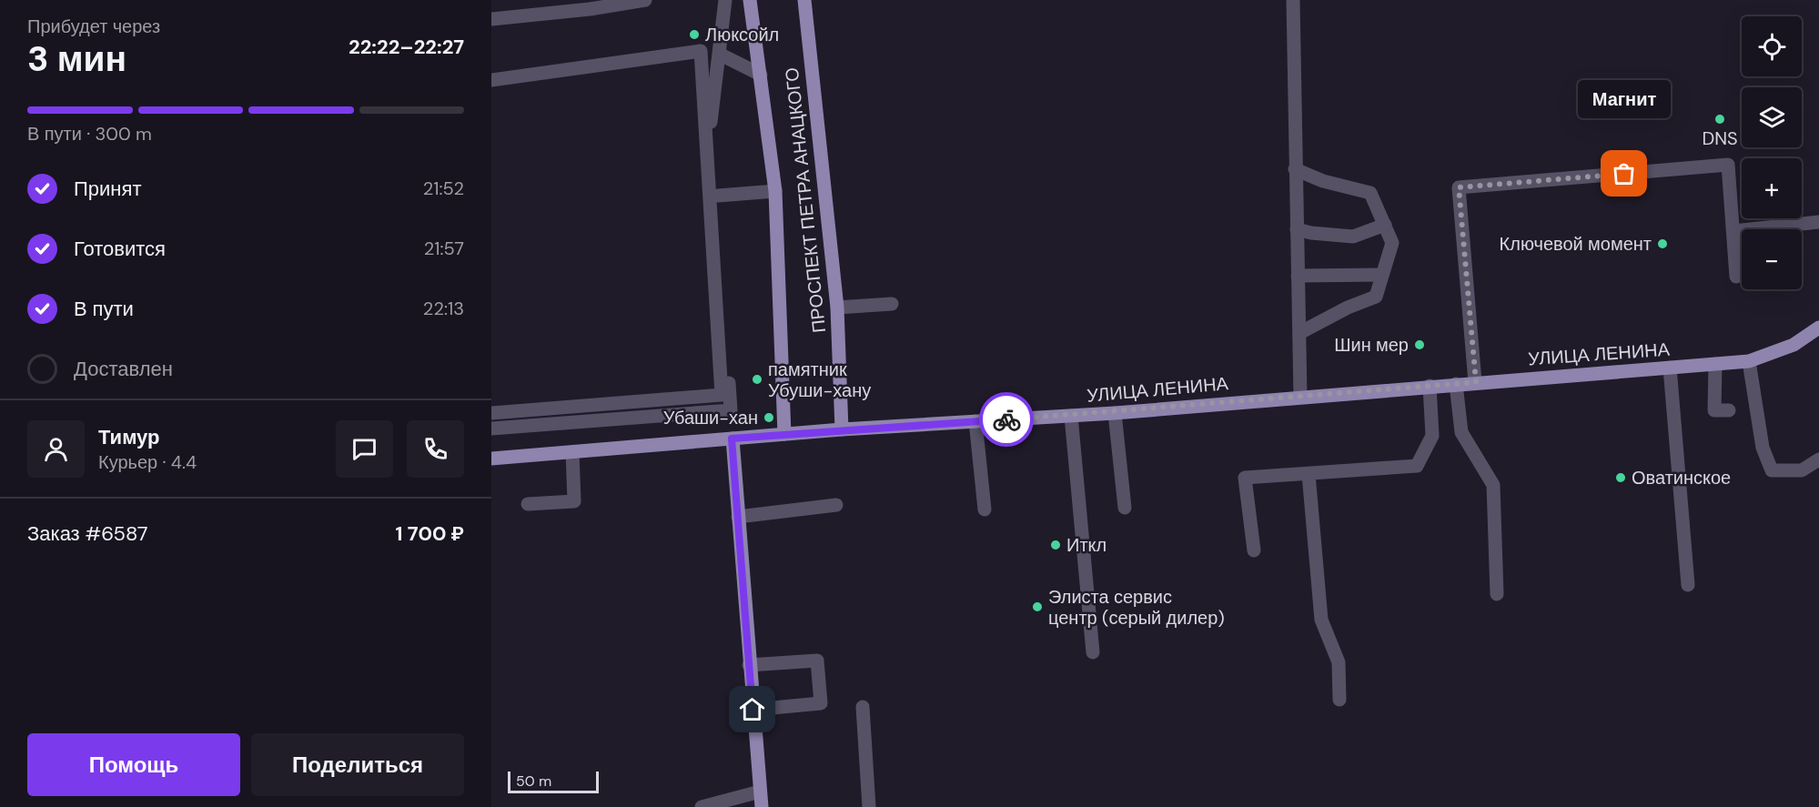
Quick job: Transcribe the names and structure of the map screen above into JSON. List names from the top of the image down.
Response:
{
  "streets": {
    "main road": ["ПРОСПЕКТ ПЕТРА АНАЦКОГО", "УЛИЦА ЛЕНИНА"]
  },
  "crossings": [
    ["ПРОСПЕКТ ПЕТРА АНАЦКОГО", "УЛИЦА ЛЕНИНА"]
  ],
  "places": [
    "Люксойл",
    "DNS",
    "Магнит",
    "Ключевой момент",
    "Шин мер",
    "памятник Убуши-хану",
    "Убаши-хан",
    "Оватинское",
    "Иткл",
    "Элиста сервис центр (серый дилер)"
  ],
  "scale_bar": "50 m",
  "page": {
    "heading": ["3 мин", "Прибудет через", "22:22–22:27"],
    "panel": [
      "Тимур",
      "Курьер · 4.4",
      "Заказ #6587",
      "1 700 ₽"
    ],
    "map_buttons": ["+", "−"],
    "bubble": "Магнит",
    "bar": "В пути · 300 m",
    "list": [
      ["Принят", "21:52"],
      ["Готовится", "21:57"],
      ["В пути", "22:13"],
      "Доставлен"
    ],
    "buttons": ["Помощь", "Поделиться"],
    "scale": "50 m"
  }
}
